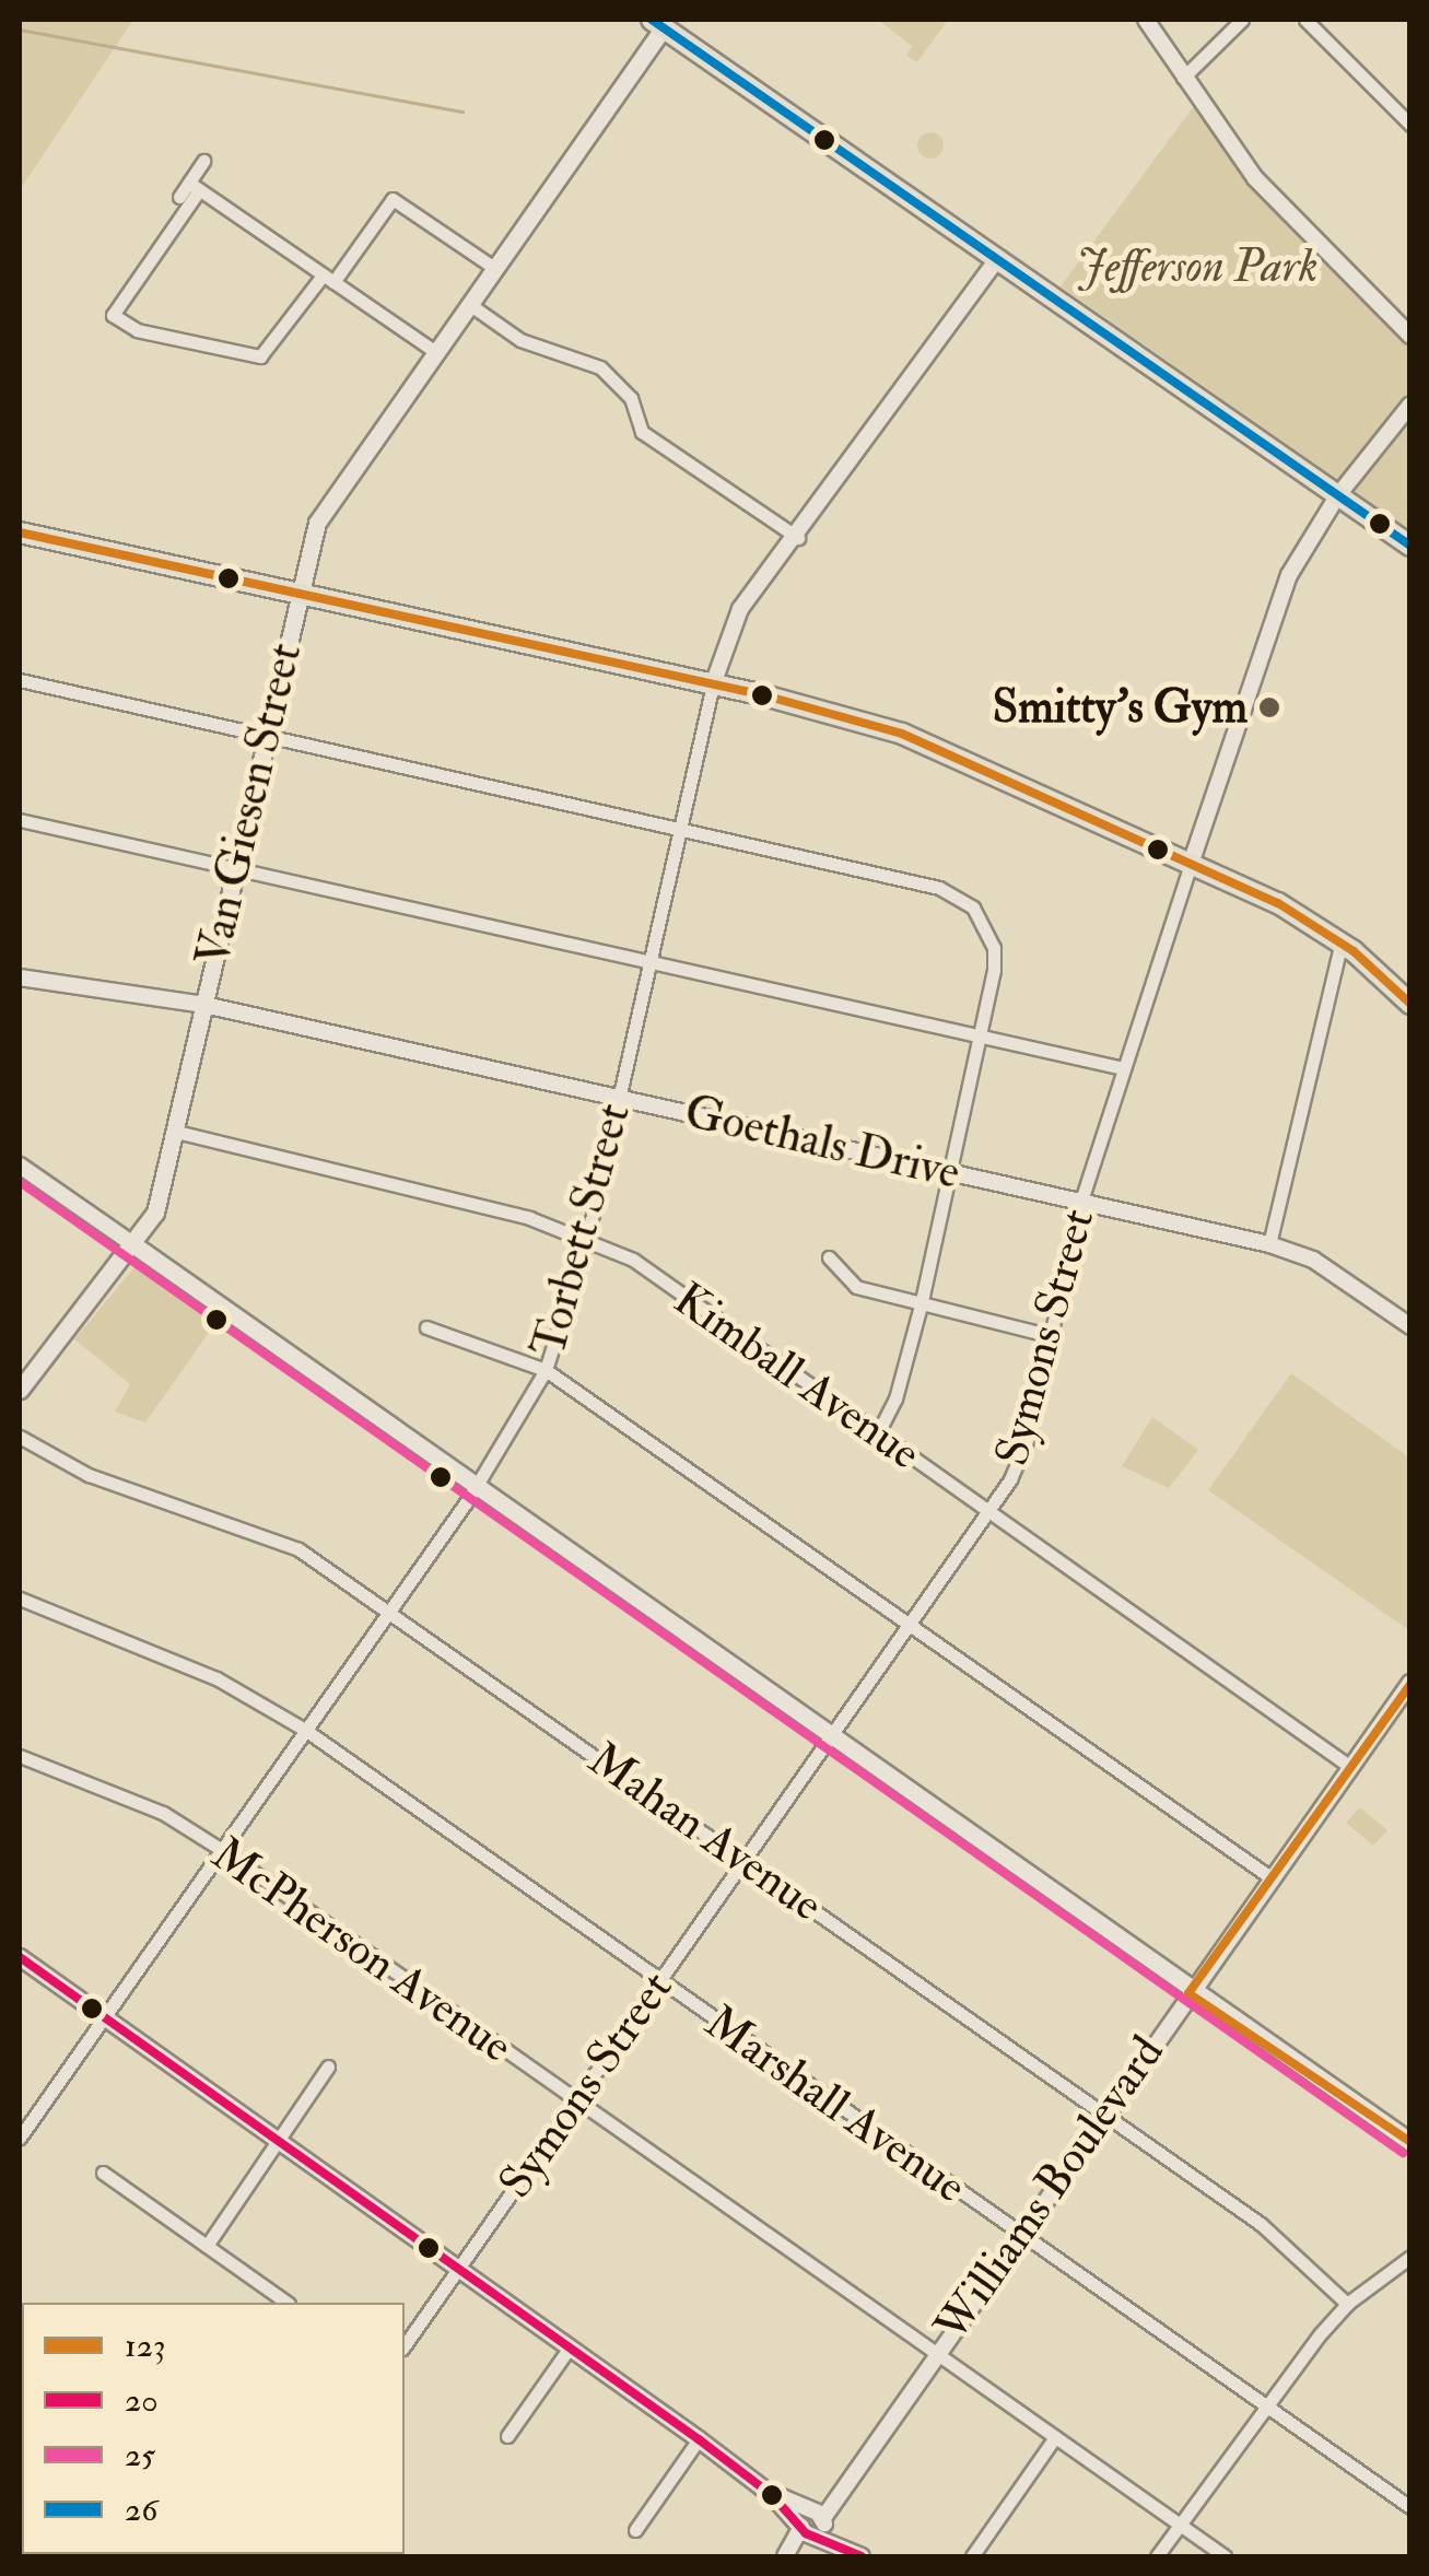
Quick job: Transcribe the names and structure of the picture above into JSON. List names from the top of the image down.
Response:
{
  "streets": {
    "main road": ["Van Giesen Street"],
    "street": [
      "Goethals Drive",
      "Torbett Street",
      "Symons Street",
      "Kimball Avenue",
      "Mahan Avenue",
      "McPherson Avenue",
      "Marshall Avenue",
      "Williams Boulevard"
    ]
  },
  "crossings": [
    ["Van Giesen Street", "Goethals Drive"],
    ["Van Giesen Street", "Kimball Avenue"],
    ["Goethals Drive", "Torbett Street"],
    ["Goethals Drive", "Symons Street"],
    ["Torbett Street", "Kimball Avenue"],
    ["Torbett Street", "Mahan Avenue"],
    ["Torbett Street", "McPherson Avenue"],
    ["Torbett Street", "Marshall Avenue"],
    ["Symons Street", "Kimball Avenue"],
    ["Symons Street", "Mahan Avenue"],
    ["Symons Street", "McPherson Avenue"],
    ["Symons Street", "Marshall Avenue"],
    ["Kimball Avenue", "Williams Boulevard"],
    ["Mahan Avenue", "Williams Boulevard"],
    ["McPherson Avenue", "Williams Boulevard"],
    ["Marshall Avenue", "Williams Boulevard"]
  ],
  "parks": ["Jefferson Park"],
  "places": ["Smitty's Gym"],
  "lines": [
    "transit line 26",
    "transit line 123",
    "transit line 25",
    "transit line 20"
  ],
  "legend": [
    "123",
    "20",
    "25",
    "26"
  ]
}
